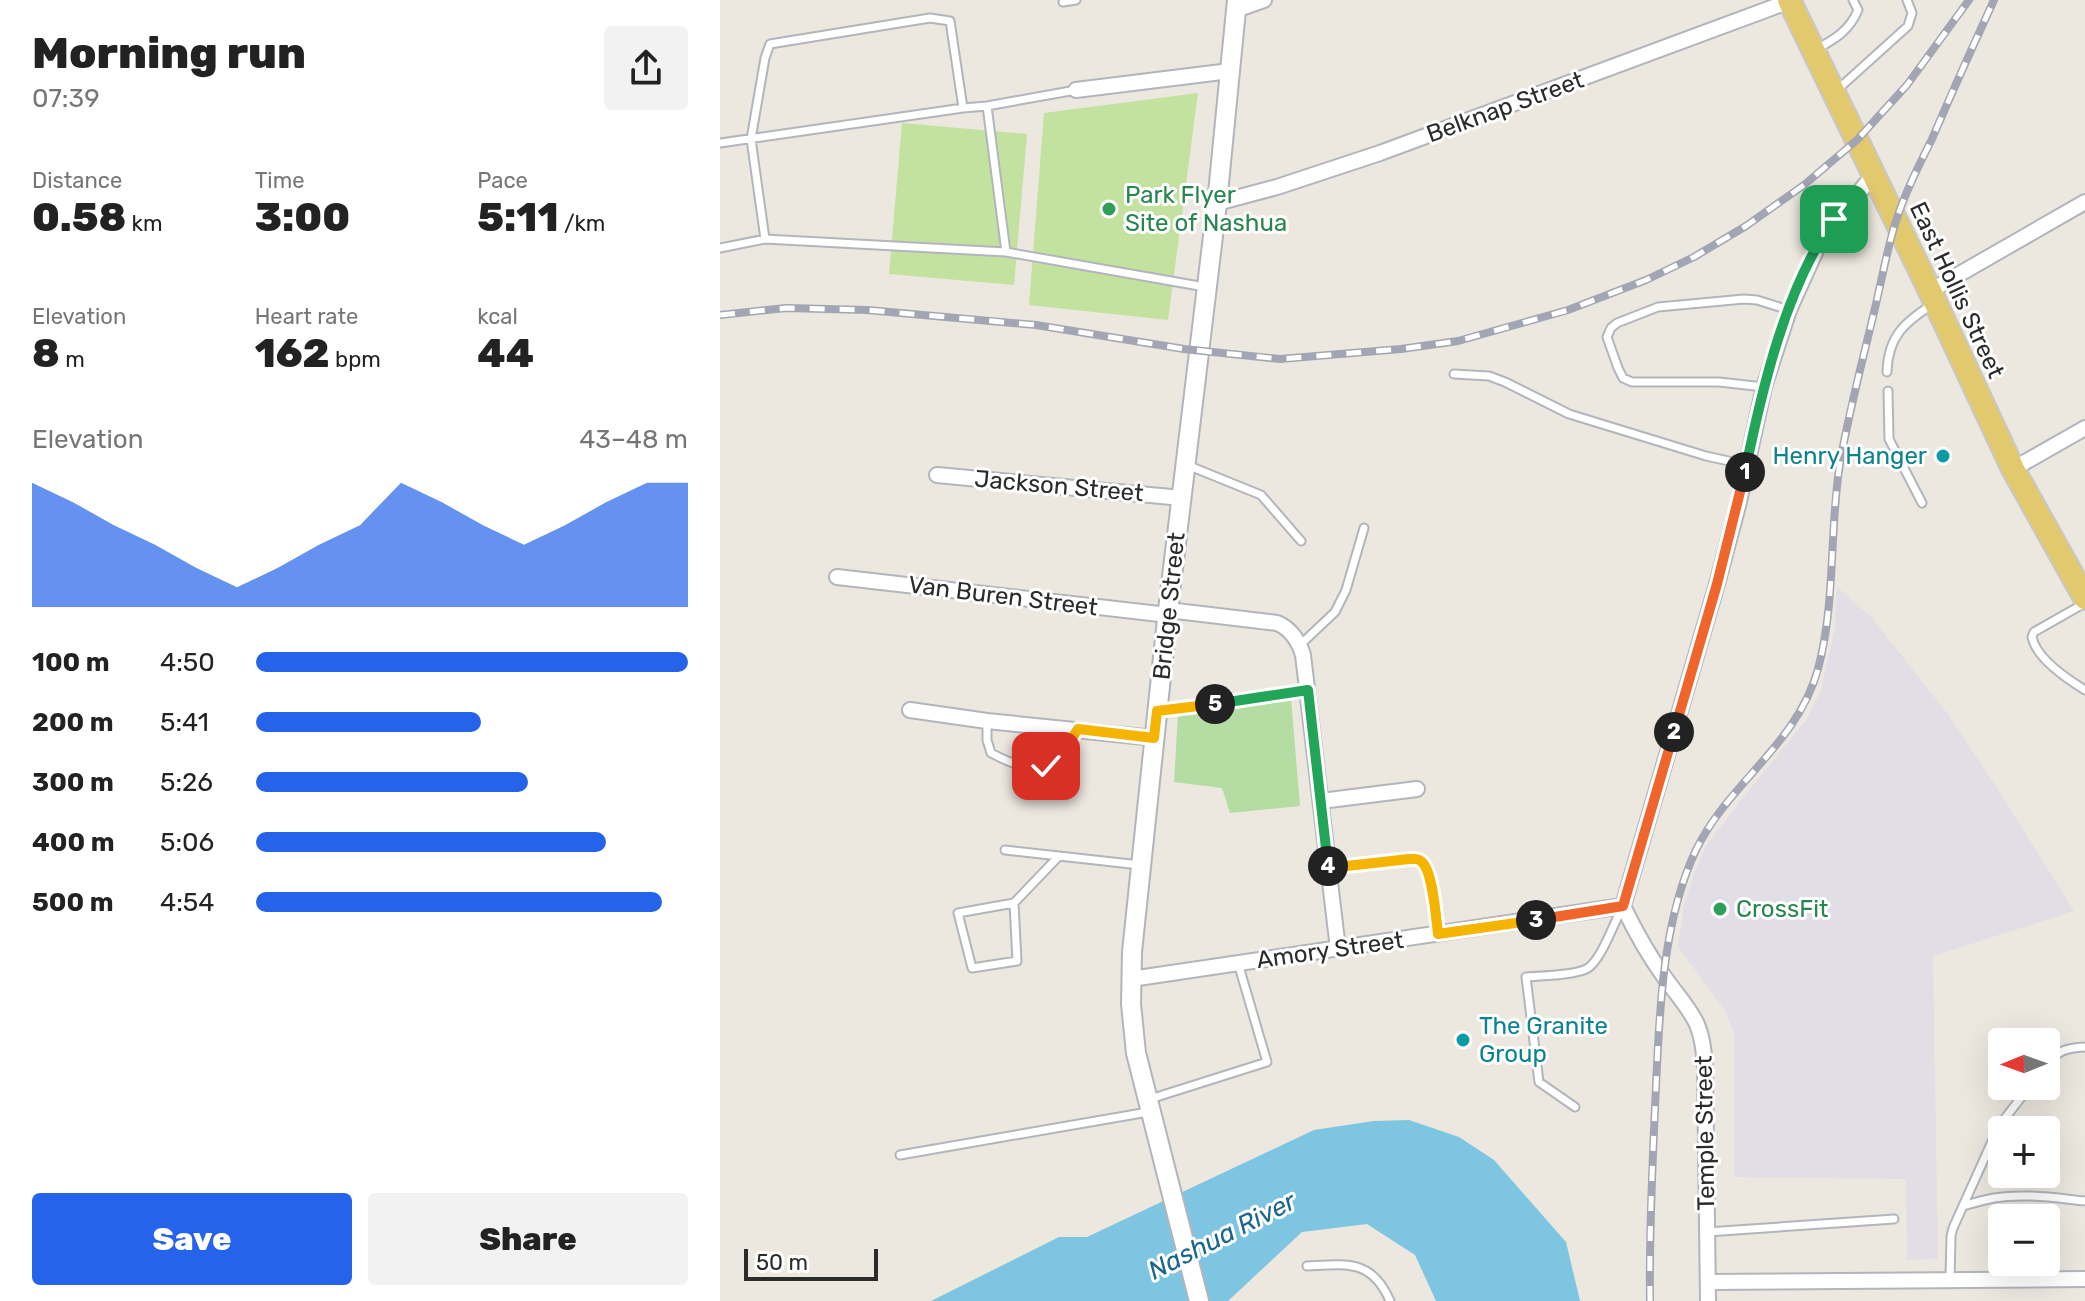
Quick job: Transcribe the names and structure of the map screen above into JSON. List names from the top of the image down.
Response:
{
  "streets": {
    "main road": ["East Hollis Street"],
    "street": [
      "Belknap Street",
      "Jackson Street",
      "Van Buren Street",
      "Bridge Street",
      "Amory Street",
      "Temple Street"
    ]
  },
  "crossings": [
    ["Belknap Street", "East Hollis Street"],
    ["Belknap Street", "Bridge Street"],
    ["Jackson Street", "Bridge Street"],
    ["Van Buren Street", "Bridge Street"],
    ["Bridge Street", "Amory Street"],
    ["Amory Street", "Temple Street"]
  ],
  "water": ["Nashua River"],
  "places": [
    "Park Flyer Site of Nashua",
    "Henry Hanger",
    "CrossFit",
    "The Granite Group"
  ],
  "scale_bar": "50 m",
  "north": "left",
  "page": {
    "heading": ["Morning run", "07:39"],
    "stats": [
      ["Distance", "0.58 km"],
      ["Time", "3:00"],
      ["Pace", "5:11 /km"],
      ["Elevation", "8 m"],
      ["Heart rate", "162 bpm"],
      ["kcal", "44"]
    ],
    "chart": ["Elevation", "43–48 m"],
    "pins": [
      "1",
      "5",
      "2",
      "4",
      "3"
    ],
    "list": [
      {
        "name": "100 m",
        "note": "4:50"
      },
      {
        "name": "200 m",
        "note": "5:41"
      },
      {
        "name": "300 m",
        "note": "5:26"
      },
      {
        "name": "400 m",
        "note": "5:06"
      },
      {
        "name": "500 m",
        "note": "4:54"
      }
    ],
    "map_buttons": ["+", "−"],
    "buttons": ["Save", "Share"],
    "scale": "50 m"
  }
}
